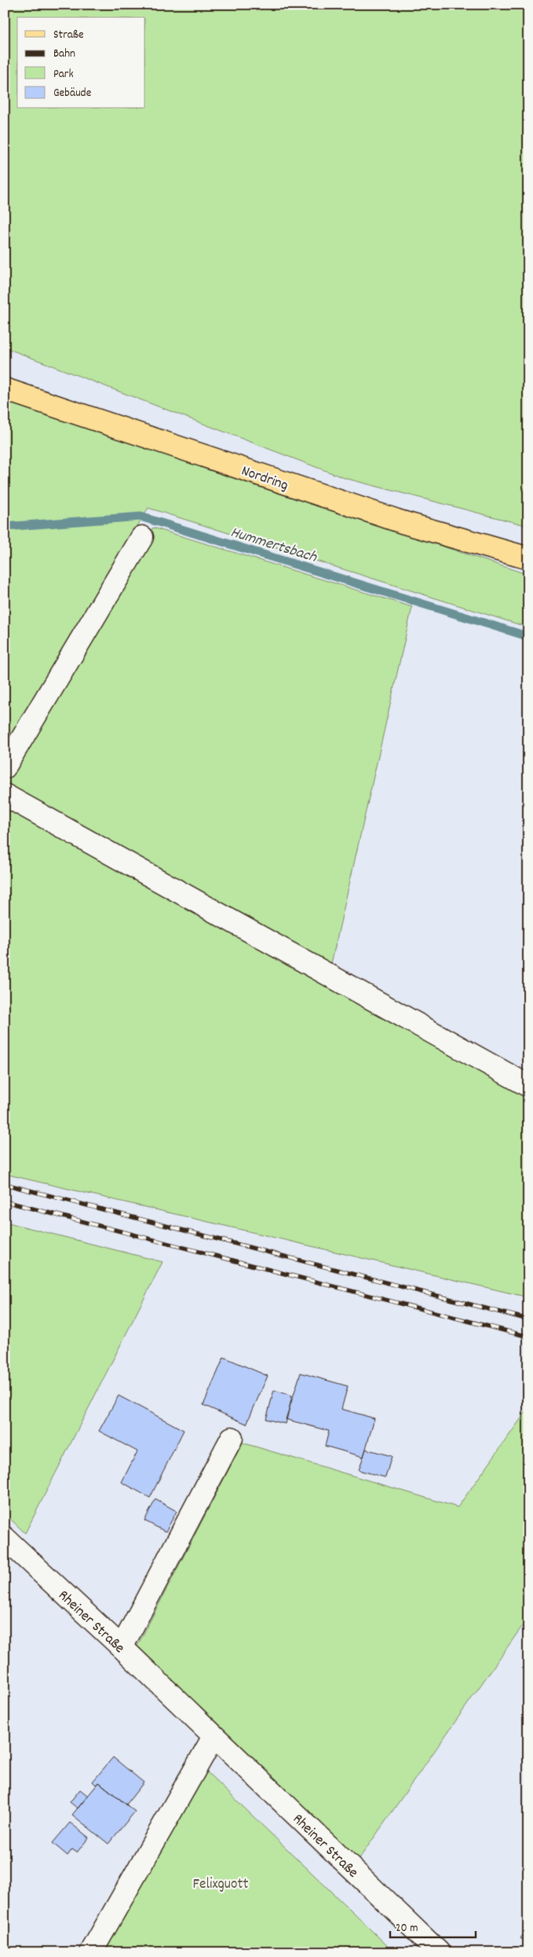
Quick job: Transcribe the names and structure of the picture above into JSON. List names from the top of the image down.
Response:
{
  "streets": {
    "main road": ["Nordring"],
    "street": ["Rheiner Straße"]
  },
  "water": ["Hummertsbach"],
  "parks": ["Felixguott"],
  "legend": [
    "Straße",
    "Bahn",
    "Park",
    "Gebäude"
  ],
  "scale_bar": "20 m"
}
